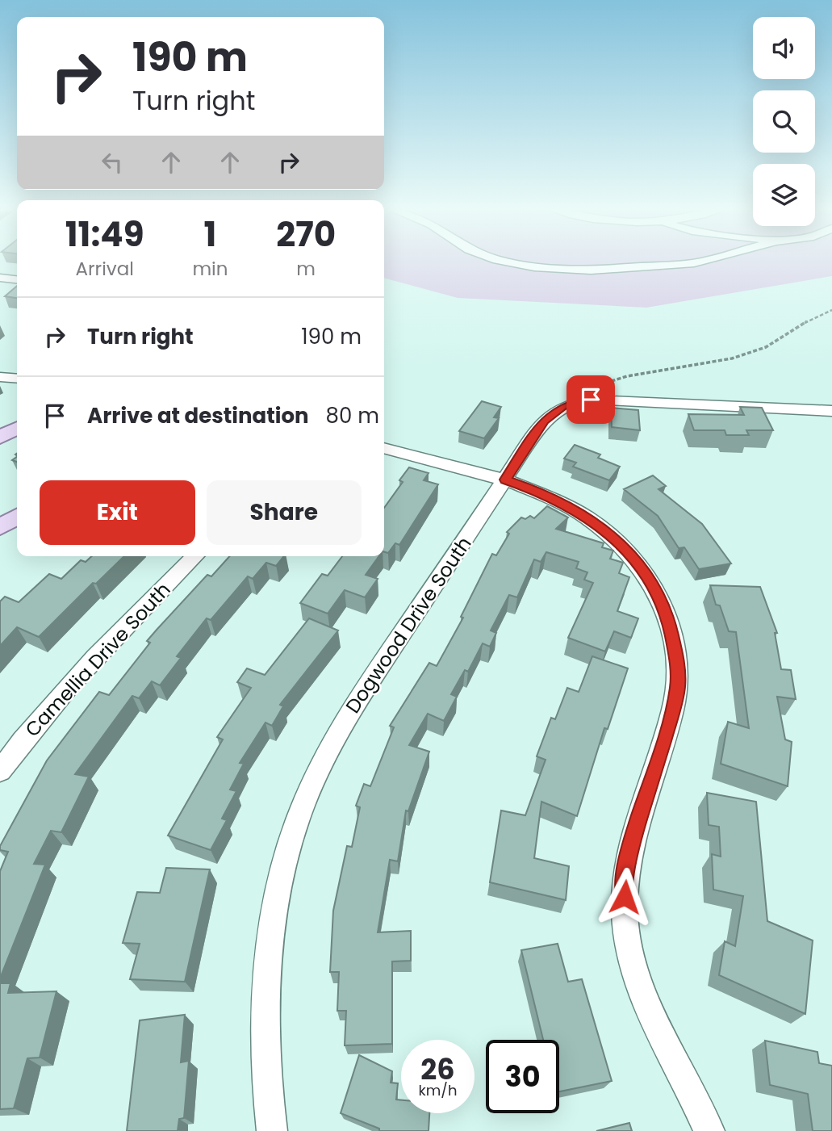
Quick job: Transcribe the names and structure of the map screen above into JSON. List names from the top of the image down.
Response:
{
  "streets": {
    "street": ["Dogwood Drive South", "Camellia Drive South"]
  },
  "page": {
    "turn": ["190 m", "Turn right"],
    "eta": [
      "11:49",
      "Arrival",
      "1",
      "min",
      "270",
      "m"
    ],
    "list": [
      {
        "name": "Turn right",
        "value": "190 m"
      },
      {
        "name": "Arrive at destination",
        "value": "80 m"
      }
    ],
    "buttons": ["Exit", "Share"],
    "speed": "26 km/h",
    "limit": "30"
  }
}
